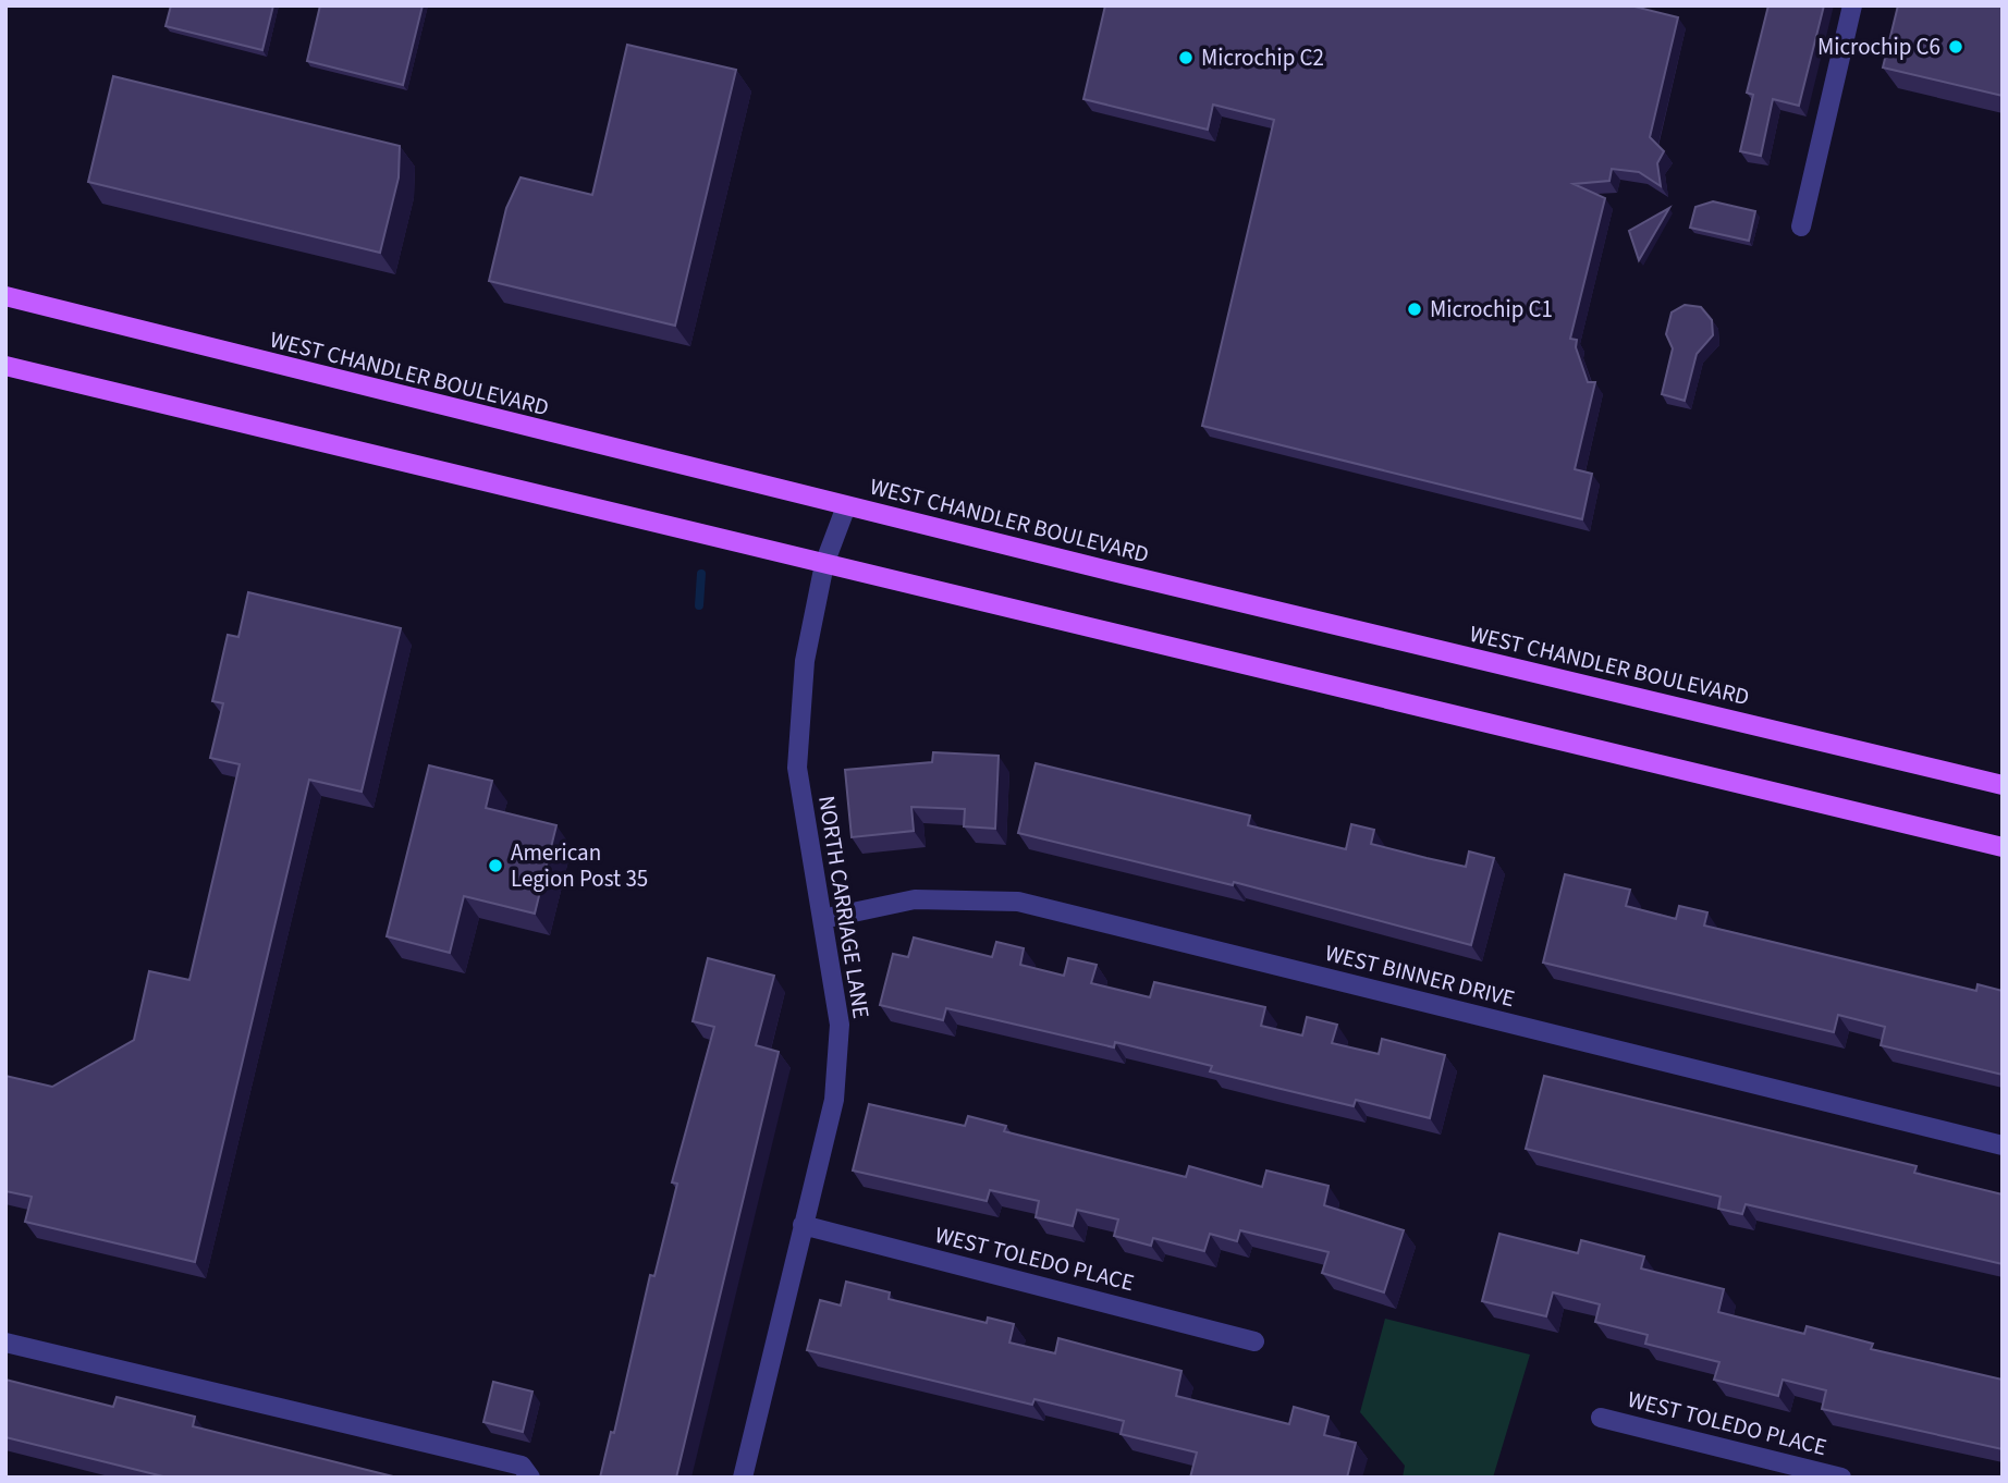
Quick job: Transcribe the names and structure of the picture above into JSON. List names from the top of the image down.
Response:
{
  "streets": {
    "main road": ["WEST CHANDLER BOULEVARD"],
    "street": ["NORTH CARRIAGE LANE", "WEST BINNER DRIVE", "WEST TOLEDO PLACE"]
  },
  "crossings": [
    ["WEST CHANDLER BOULEVARD", "NORTH CARRIAGE LANE"],
    ["NORTH CARRIAGE LANE", "WEST BINNER DRIVE"],
    ["NORTH CARRIAGE LANE", "WEST TOLEDO PLACE"]
  ],
  "places": [
    "Microchip C6",
    "Microchip C2",
    "Microchip C1",
    "American Legion Post 35"
  ]
}
